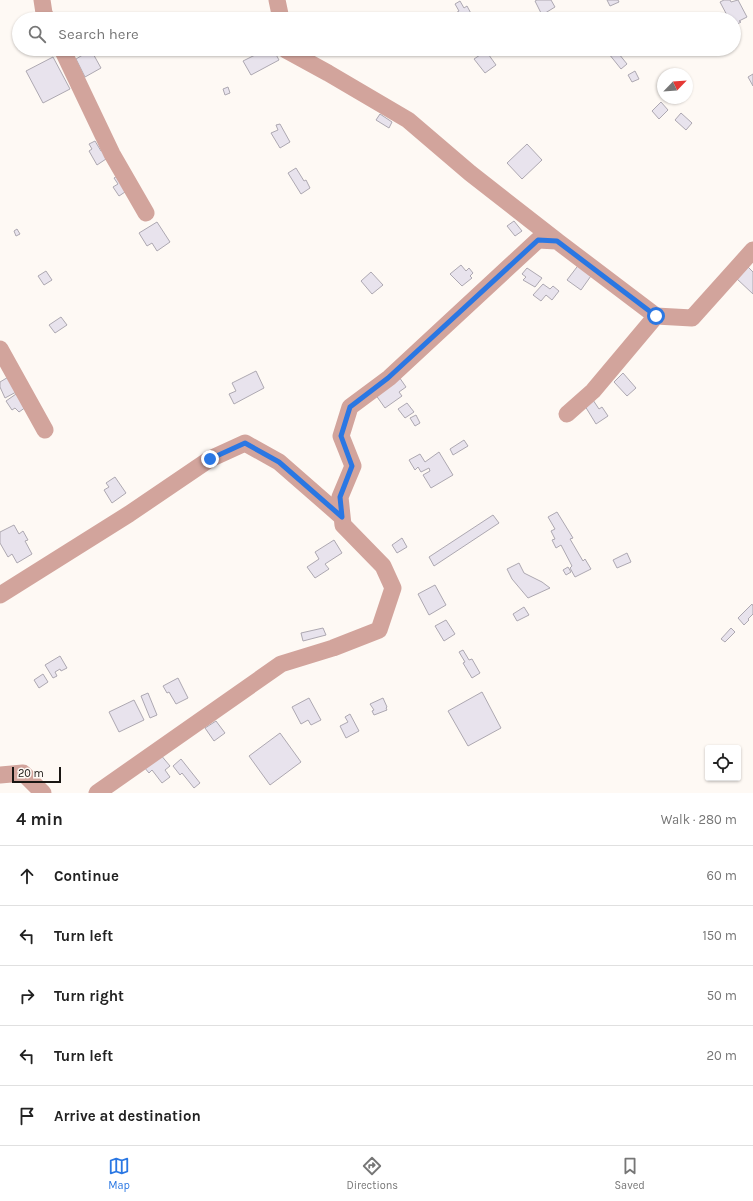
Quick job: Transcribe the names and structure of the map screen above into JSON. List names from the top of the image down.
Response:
{
  "scale_bar": "20 m",
  "north": "top right",
  "page": {
    "search": "Search here",
    "scale": "20 m",
    "heading": ["4 min", "Walk · 280 m"],
    "list": [
      ["Continue", "60 m"],
      ["Turn left", "150 m"],
      ["Turn right", "50 m"],
      ["Turn left", "20 m"],
      "Arrive at destination"
    ],
    "nav": ["Map", "Directions", "Saved"]
  }
}
